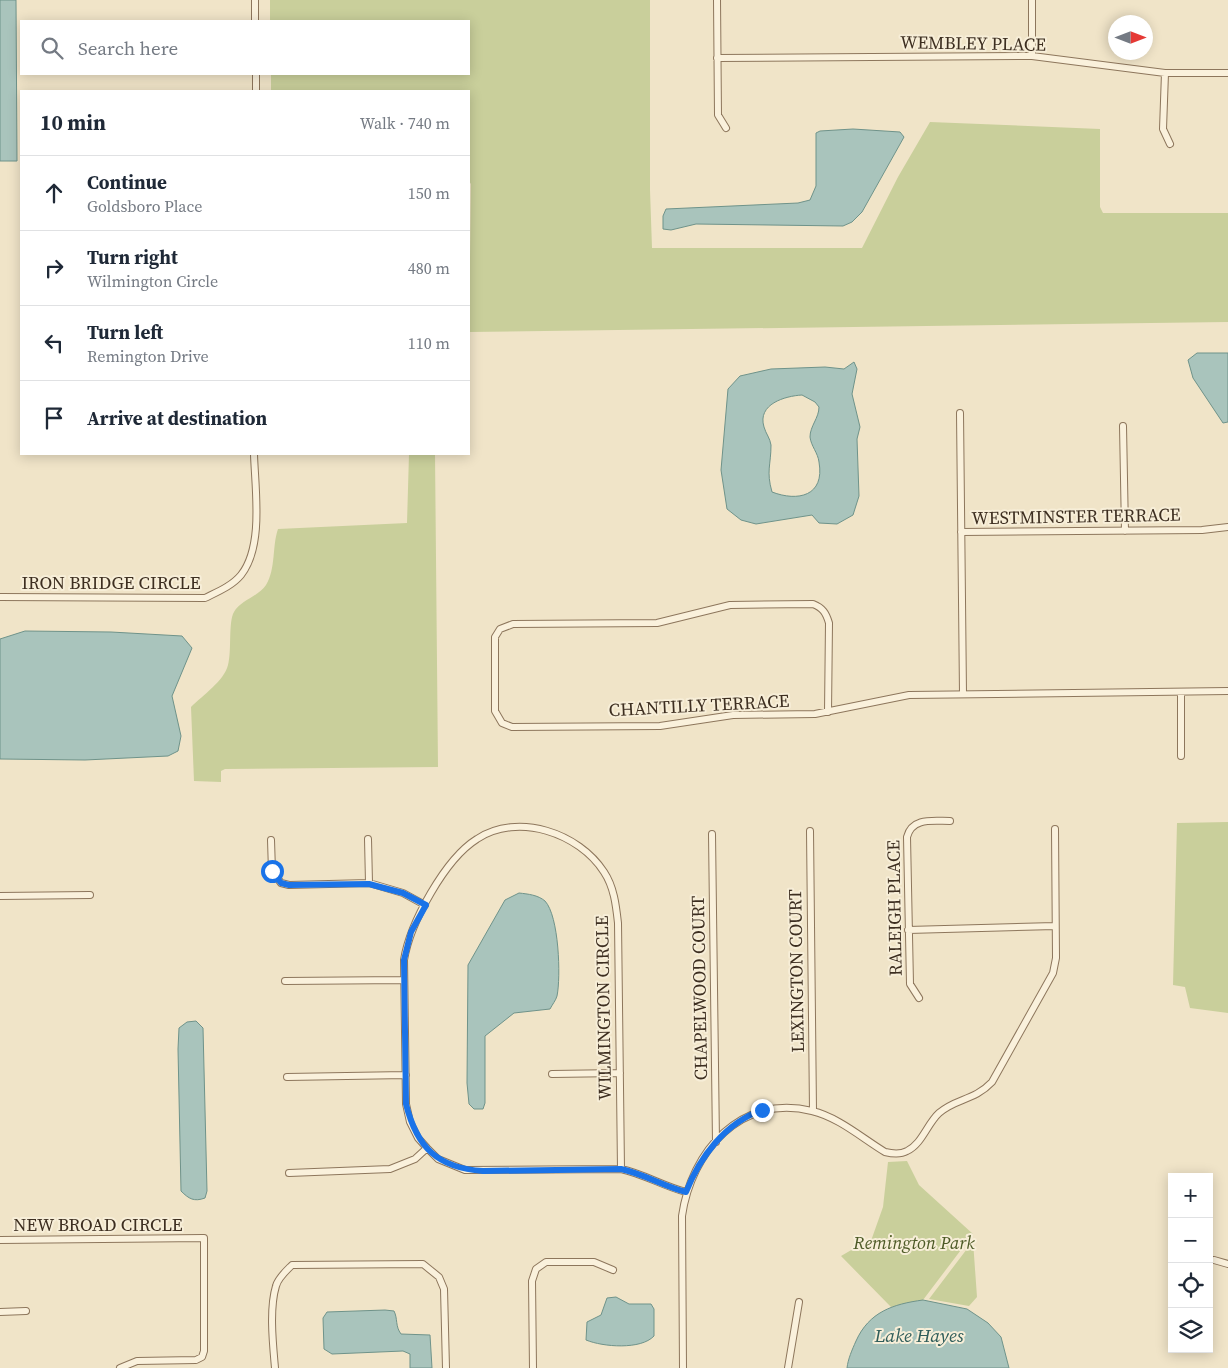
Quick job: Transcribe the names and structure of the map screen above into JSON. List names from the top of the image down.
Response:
{
  "streets": {
    "street": [
      "WEMBLEY PLACE",
      "WESTMINSTER TERRACE",
      "IRON BRIDGE CIRCLE",
      "CHANTILLY TERRACE",
      "RALEIGH PLACE",
      "LEXINGTON COURT",
      "CHAPELWOOD COURT",
      "WILMINGTON CIRCLE",
      "NEW BROAD CIRCLE"
    ]
  },
  "crossings": [
    ["WESTMINSTER TERRACE", "CHANTILLY TERRACE"]
  ],
  "water": ["Lake Hayes"],
  "parks": ["Remington Park"],
  "north": "right",
  "page": {
    "search": "Search here",
    "heading": ["10 min", "Walk · 740 m"],
    "list": [
      ["Continue", "Goldsboro Place", "150 m"],
      ["Turn right", "Wilmington Circle", "480 m"],
      ["Turn left", "Remington Drive", "110 m"],
      "Arrive at destination"
    ],
    "map_buttons": ["+", "−"]
  }
}
